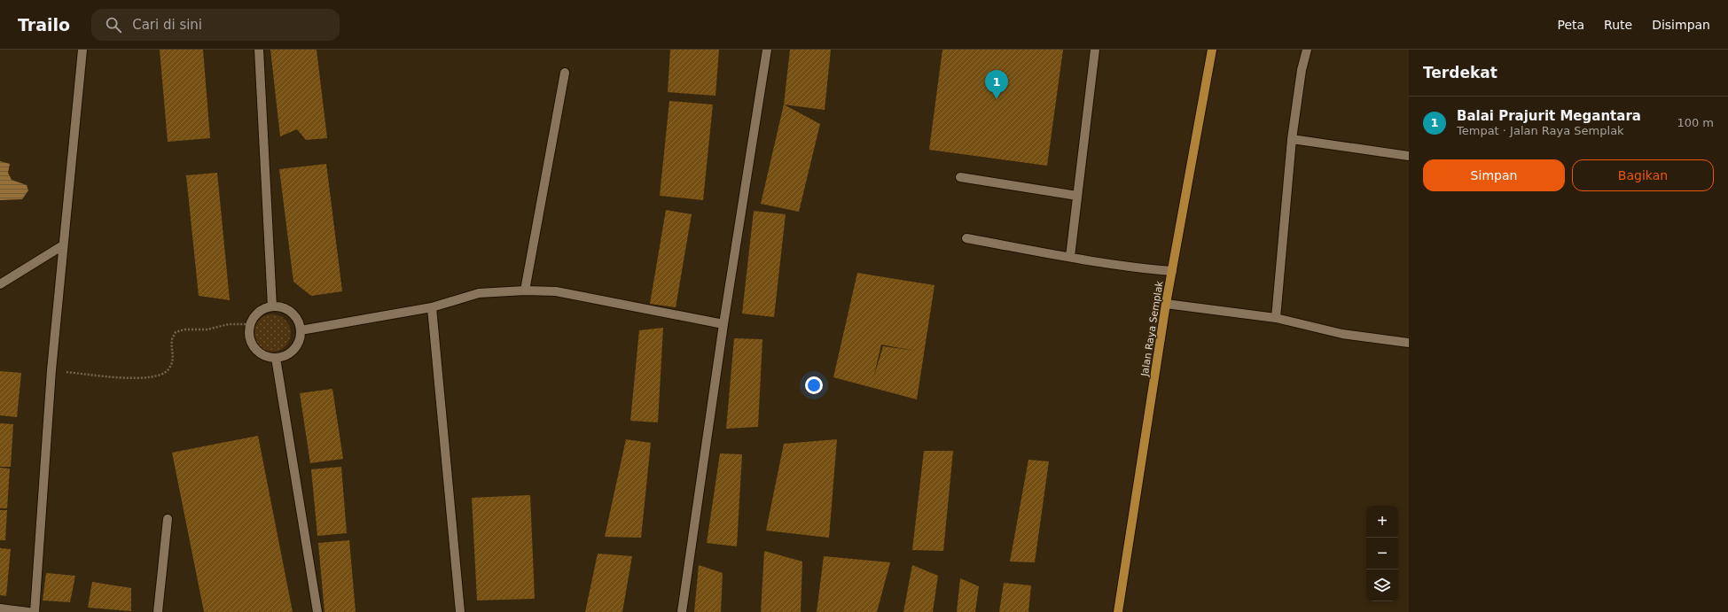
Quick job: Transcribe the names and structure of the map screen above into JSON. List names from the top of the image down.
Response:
{
  "streets": {
    "main road": ["Jalan Raya Semplak"]
  },
  "page": {
    "header": "Trailo",
    "search": "Cari di sini",
    "nav": ["Peta", "Rute", "Disimpan"],
    "heading": "Terdekat",
    "pins": "1",
    "list": [
      {
        "mark": "1",
        "name": "Balai Prajurit Megantara",
        "note": "Tempat · Jalan Raya Semplak",
        "value": "100 m"
      }
    ],
    "buttons": ["Simpan", "Bagikan"],
    "map_buttons": ["+", "−"]
  }
}
